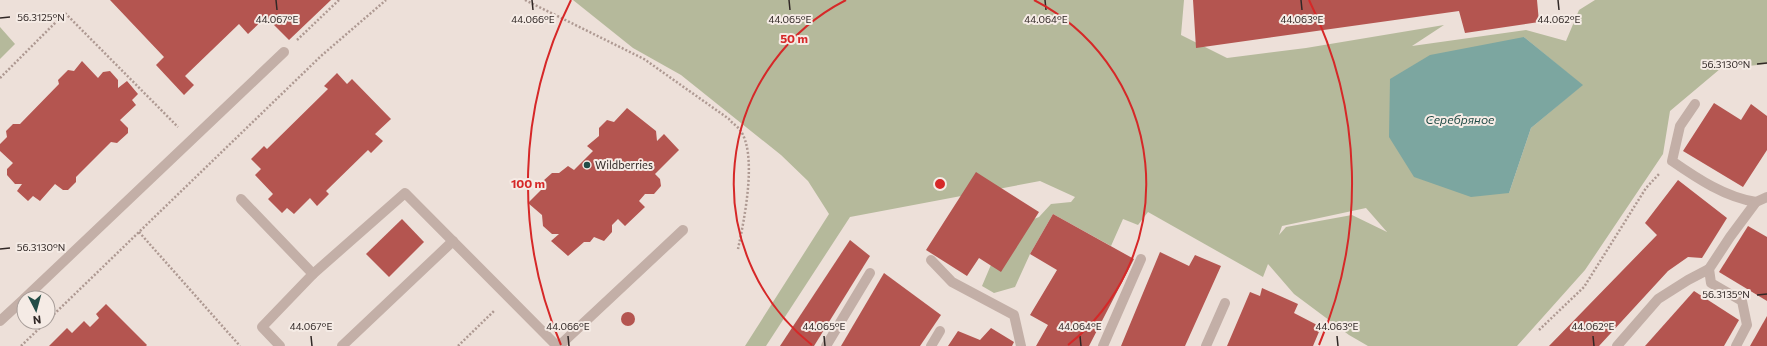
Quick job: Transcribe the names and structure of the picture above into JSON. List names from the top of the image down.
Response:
{
  "water": ["Серебряное"],
  "places": ["Wildberries"],
  "north": "bottom",
  "coordinates": [
    "56.3125°N",
    "44.067°E",
    "44.066°E",
    "44.065°E",
    "44.064°E",
    "44.063°E",
    "44.062°E",
    "56.3130°N",
    "56.3135°N"
  ],
  "rings": ["50 m", "100 m"]
}
